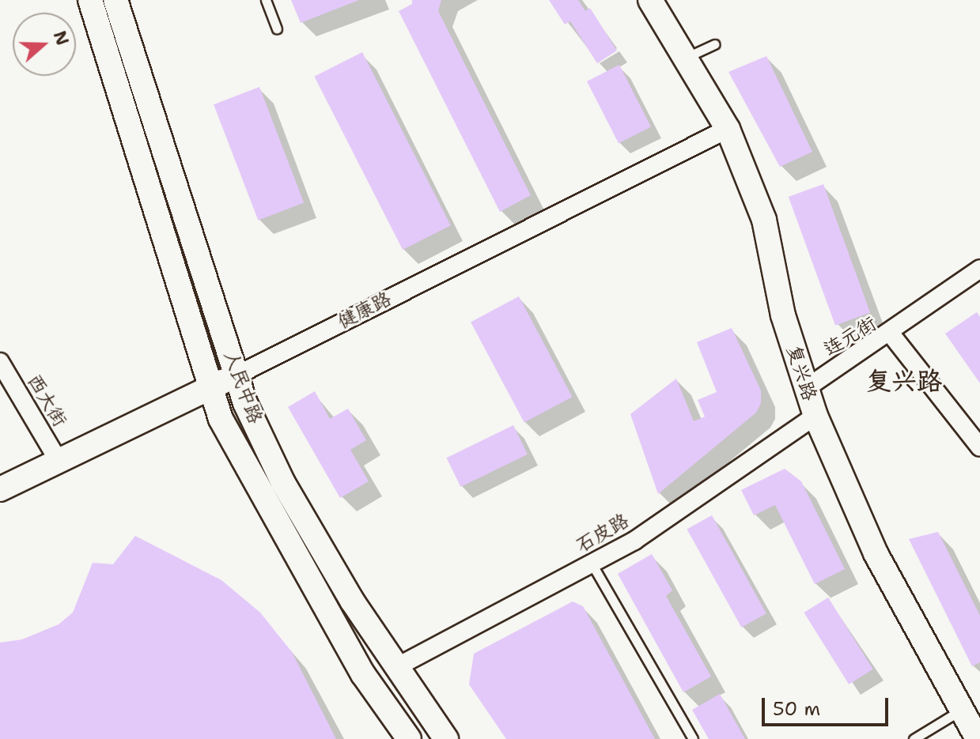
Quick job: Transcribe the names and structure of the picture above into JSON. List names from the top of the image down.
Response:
{
  "streets": {
    "main road": ["健康路", "复兴路", "人民中路"],
    "street": ["连元街", "西大街", "石皮路"]
  },
  "crossings": [
    ["健康路", "复兴路"],
    ["健康路", "人民中路"],
    ["健康路", "西大街"],
    ["连元街", "复兴路"],
    ["复兴路", "石皮路"],
    ["人民中路", "石皮路"]
  ],
  "districts": ["复兴路"],
  "scale_bar": "50 m",
  "north": "right"
}
